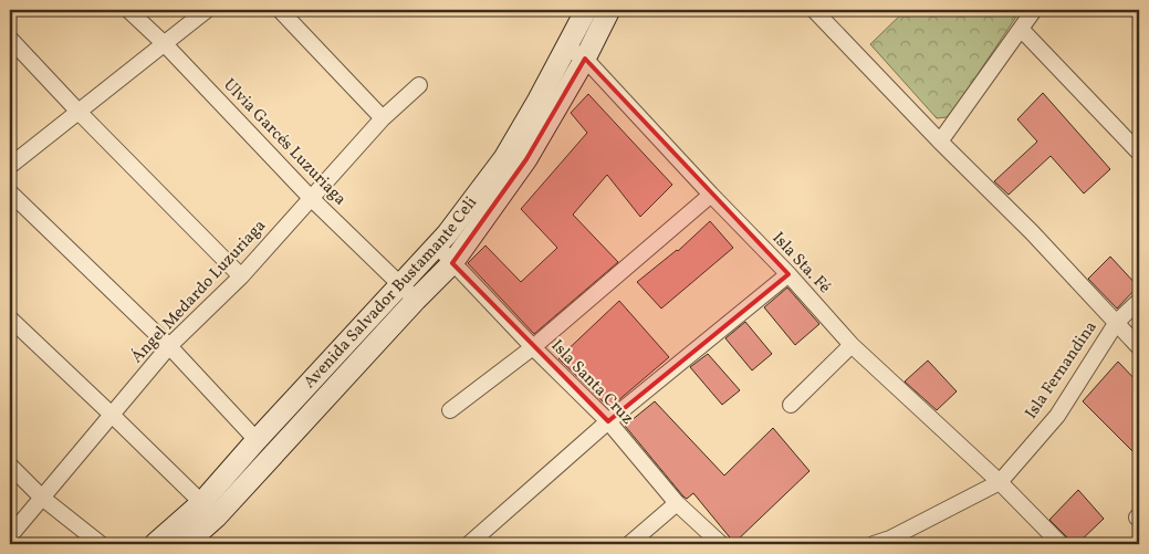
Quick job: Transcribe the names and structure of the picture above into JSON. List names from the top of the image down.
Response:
{
  "streets": {
    "main road": ["Avenida Salvador Bustamante Celi"],
    "street": [
      "Ulvia Garcés Luzuriaga",
      "Isla Sta. Fé",
      "Ángel Medardo Luzuriaga",
      "Isla Fernandina",
      "Isla Santa Cruz"
    ]
  },
  "crossings": [
    ["Ulvia Garcés Luzuriaga", "Ángel Medardo Luzuriaga"],
    ["Ulvia Garcés Luzuriaga", "Avenida Salvador Bustamante Celi"],
    ["Isla Sta. Fé", "Avenida Salvador Bustamante Celi"],
    ["Isla Sta. Fé", "Isla Fernandina"],
    ["Avenida Salvador Bustamante Celi", "Isla Santa Cruz"]
  ]
}
